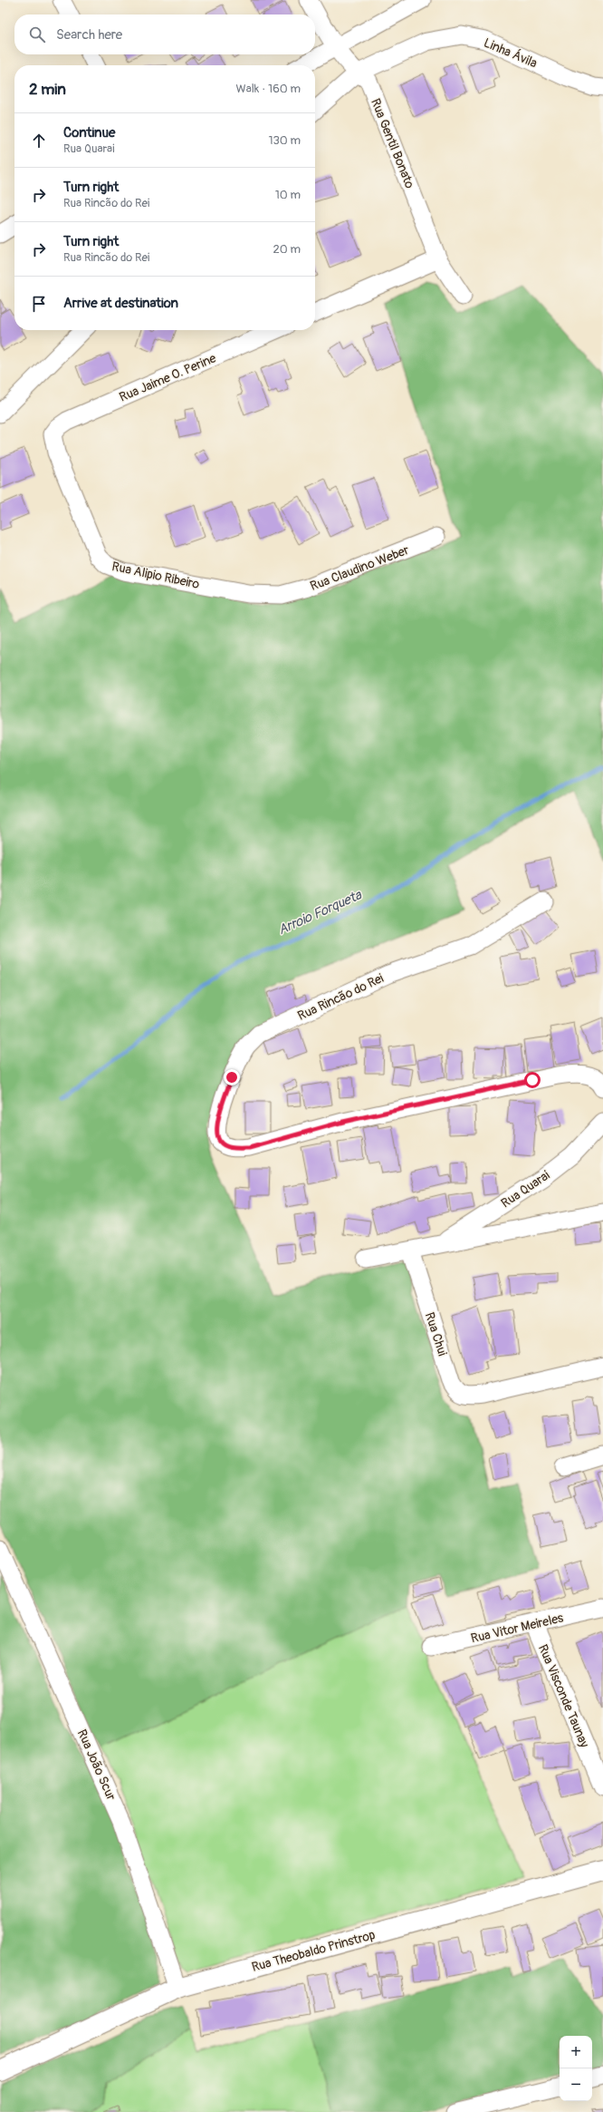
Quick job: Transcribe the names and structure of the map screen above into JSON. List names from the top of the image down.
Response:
{
  "streets": {
    "street": [
      "Linha Ávila",
      "Rua Gentil Bonato",
      "Rua Jaime O. Perine",
      "Rua Claudino Weber",
      "Rua Alipio Ribeiro",
      "Rua Rincão do Rei",
      "Rua Quarai",
      "Rua Chui",
      "Rua Vitor Meireles",
      "Rua Visconde Taunay",
      "Rua João Scur",
      "Rua Theobaldo Prinstrop"
    ]
  },
  "crossings": [
    ["Linha Ávila", "Rua Gentil Bonato"],
    ["Rua Jaime O. Perine", "Rua Alipio Ribeiro"],
    ["Rua Claudino Weber", "Rua Alipio Ribeiro"],
    ["Rua Vitor Meireles", "Rua Visconde Taunay"],
    ["Rua João Scur", "Rua Theobaldo Prinstrop"]
  ],
  "water": ["Arroio Forqueta"],
  "page": {
    "search": "Search here",
    "heading": ["2 min", "Walk · 160 m"],
    "list": [
      ["Continue", "Rua Quarai", "130 m"],
      ["Turn right", "Rua Rincão do Rei", "10 m"],
      ["Turn right", "Rua Rincão do Rei", "20 m"],
      "Arrive at destination"
    ],
    "map_buttons": ["+", "−"]
  }
}
